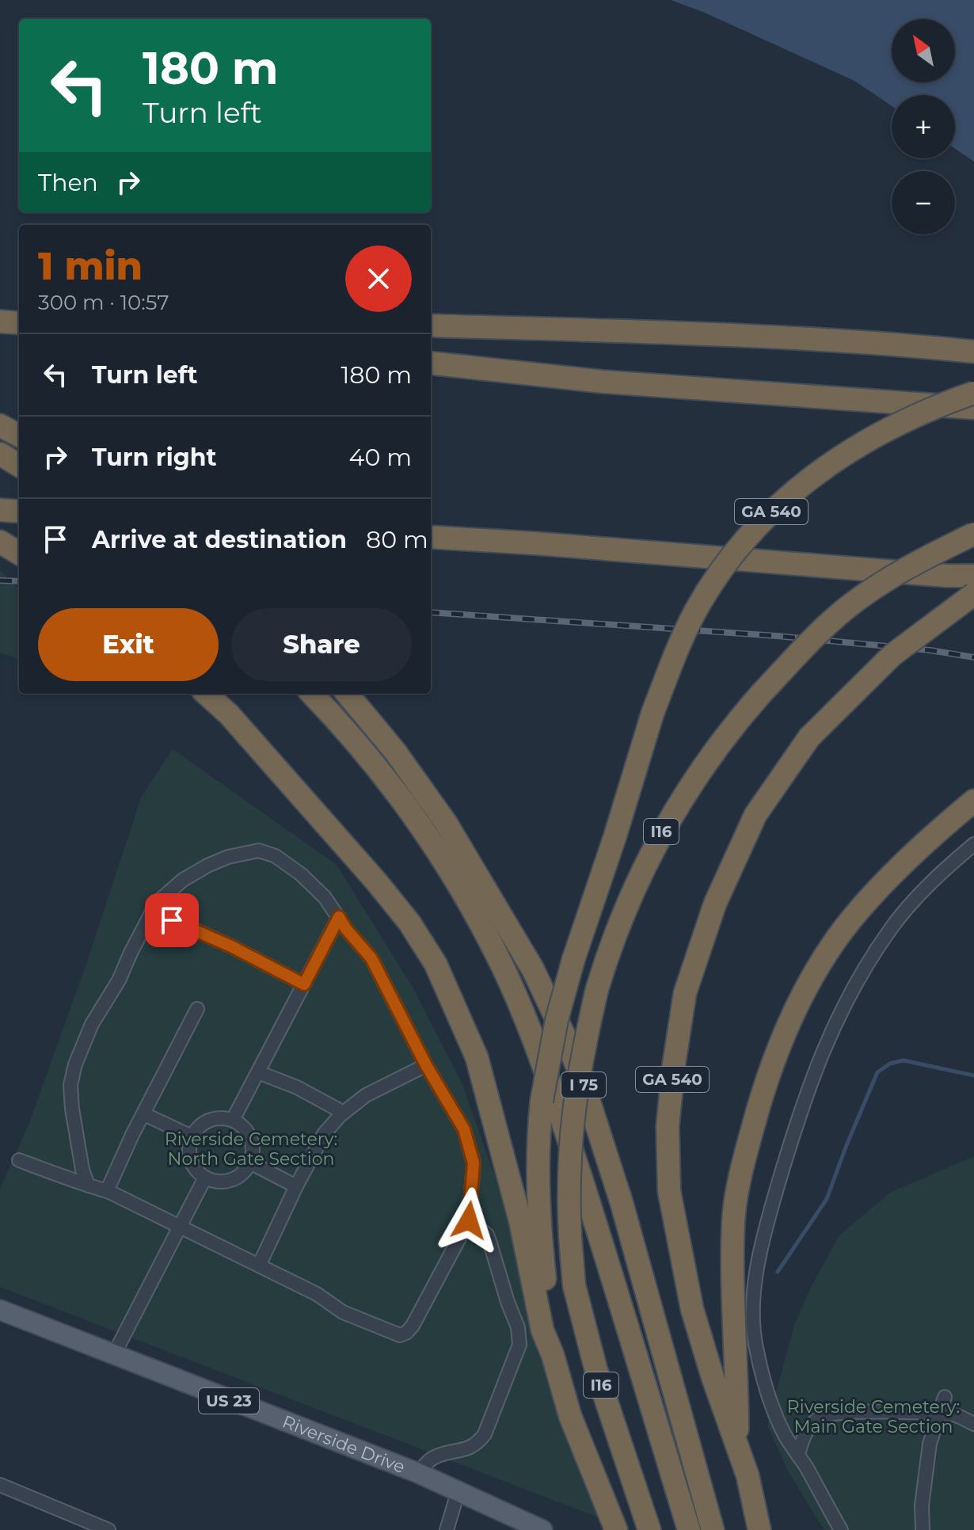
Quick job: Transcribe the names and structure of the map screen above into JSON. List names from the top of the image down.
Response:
{
  "streets": {
    "highway": ["GA 540", "I16", "I 75"],
    "main road": ["US 23", "Riverside Drive"]
  },
  "parks": ["Riverside Cemetery: North Gate Section", "Riverside Cemetery: Main Gate Section"],
  "north": "top left",
  "page": {
    "map_buttons": ["+", "−"],
    "turn": ["180 m", "Turn left"],
    "then": "Then",
    "heading": ["1 min", "300 m · 10:57"],
    "list": [
      {
        "name": "Turn left",
        "value": "180 m"
      },
      {
        "name": "Turn right",
        "value": "40 m"
      },
      {
        "name": "Arrive at destination",
        "value": "80 m"
      }
    ],
    "buttons": ["Exit", "Share"]
  }
}
